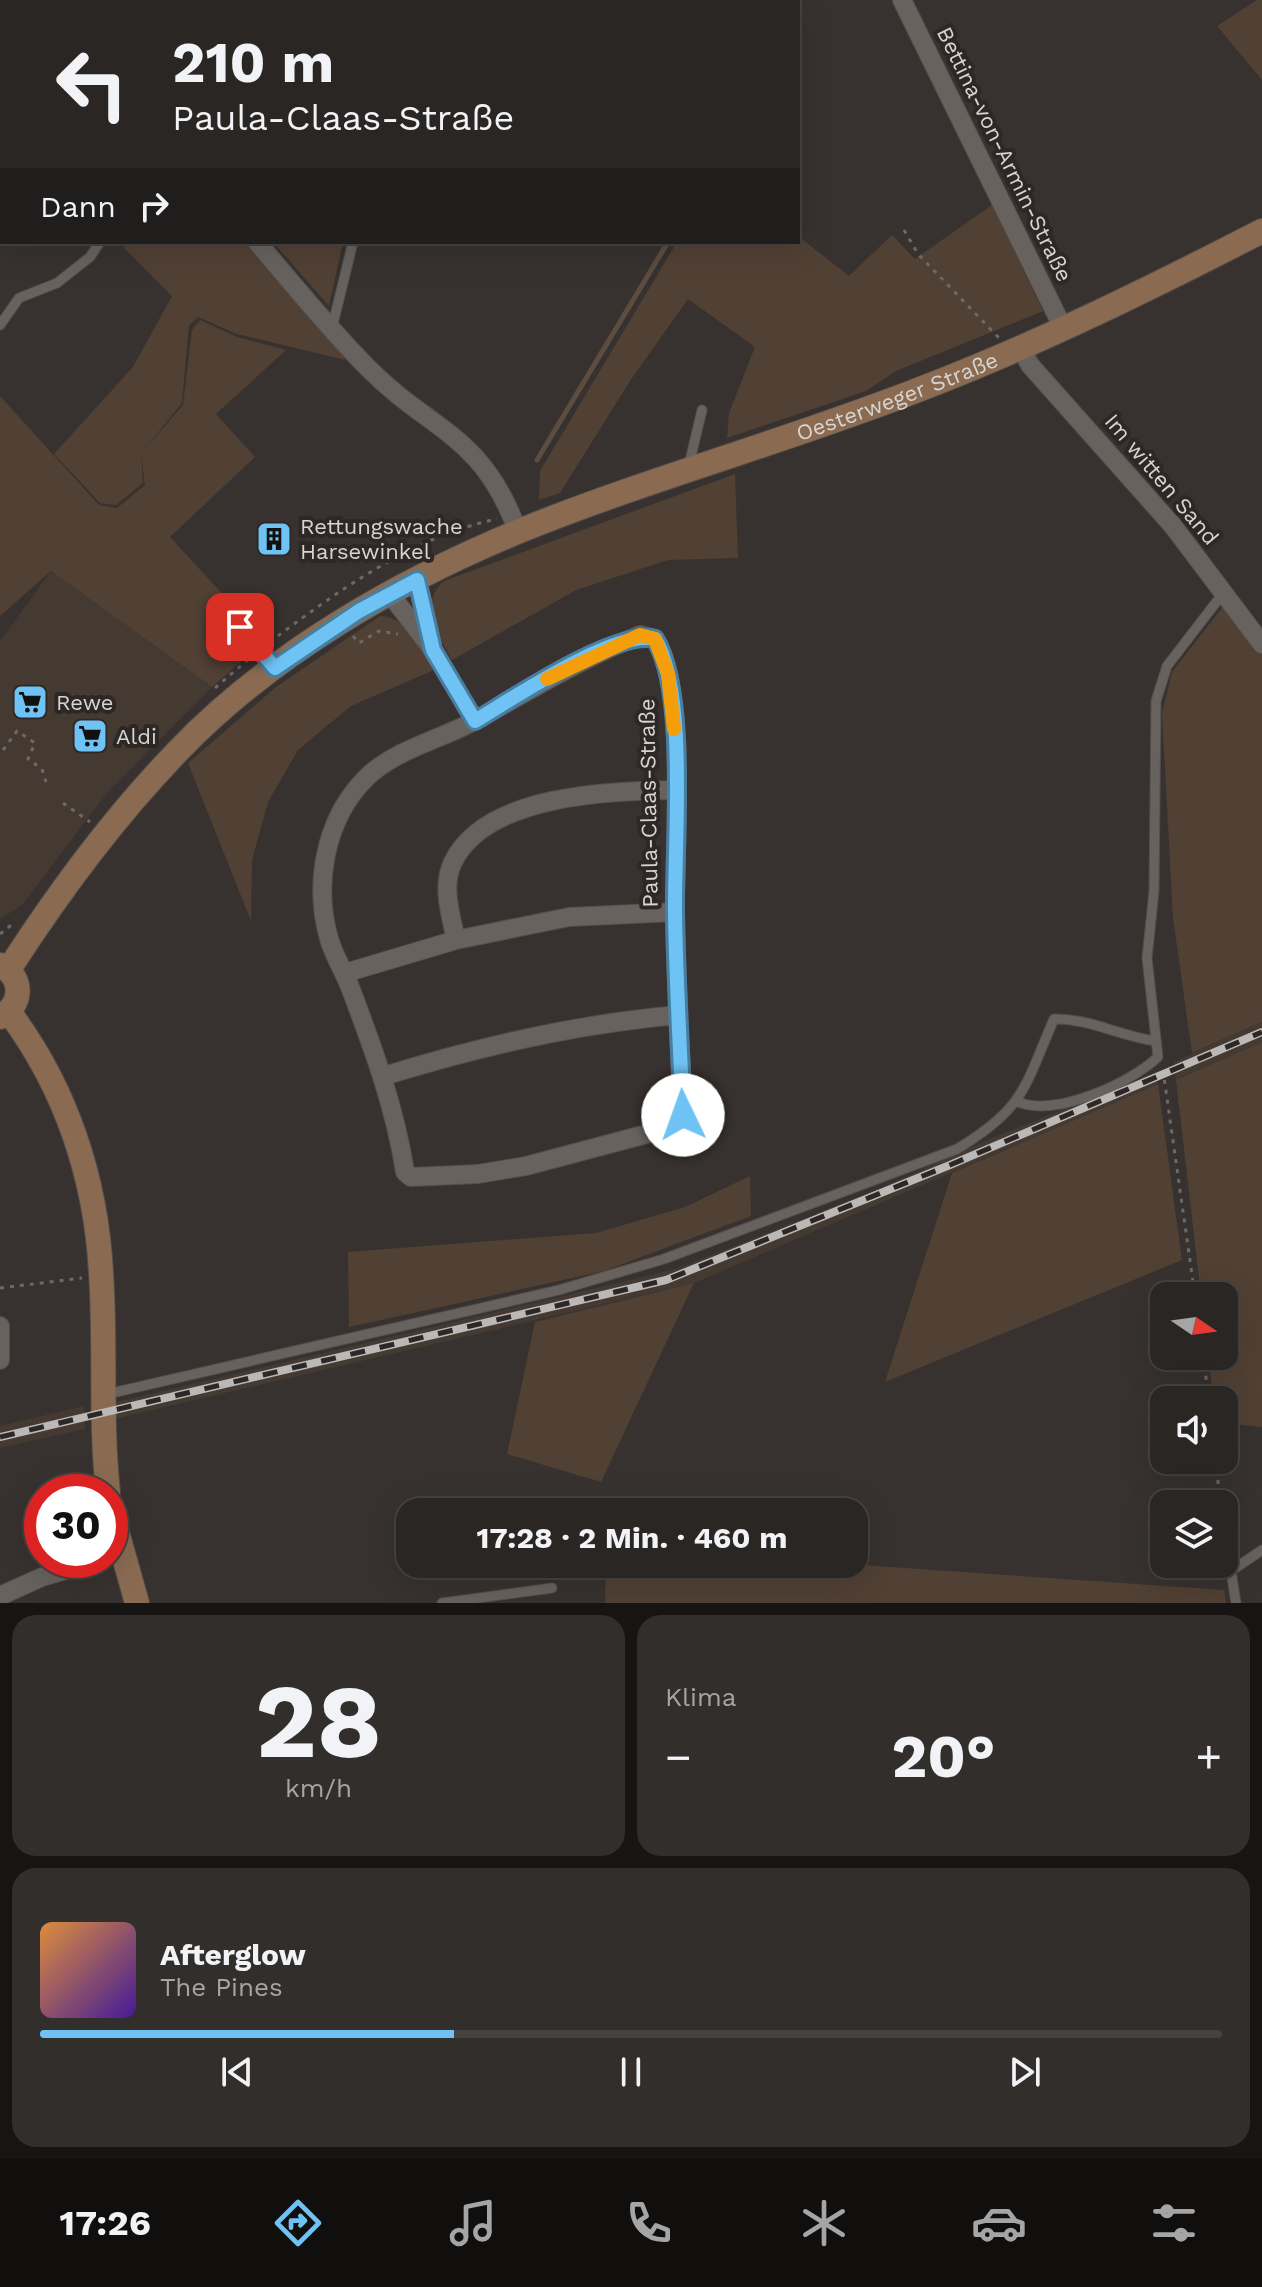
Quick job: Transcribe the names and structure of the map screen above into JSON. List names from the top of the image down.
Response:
{
  "streets": {
    "street": [
      "Bettina-von-Armin-Straße",
      "Oesterweger Straße",
      "Im witten Sand",
      "Paula-Claas-Straße"
    ]
  },
  "crossings": [
    ["Bettina-von-Armin-Straße", "Oesterweger Straße"],
    ["Oesterweger Straße", "Im witten Sand"]
  ],
  "places": {
    "building": ["Rettungswache Harsewinkel"],
    "supermarket": ["Rewe", "Aldi"]
  },
  "north": "right",
  "page": {
    "turn": ["210 m", "Paula-Claas-Straße"],
    "then": "Dann",
    "limit": "30",
    "trip": "17:28 · 2 Min. · 460 m",
    "tile": [
      ["28", "km/h"],
      "Klima"
    ],
    "heat": ["−", "20°", "+"],
    "song": ["Afterglow", "The Pines"],
    "tabs": "17:26"
  }
}
